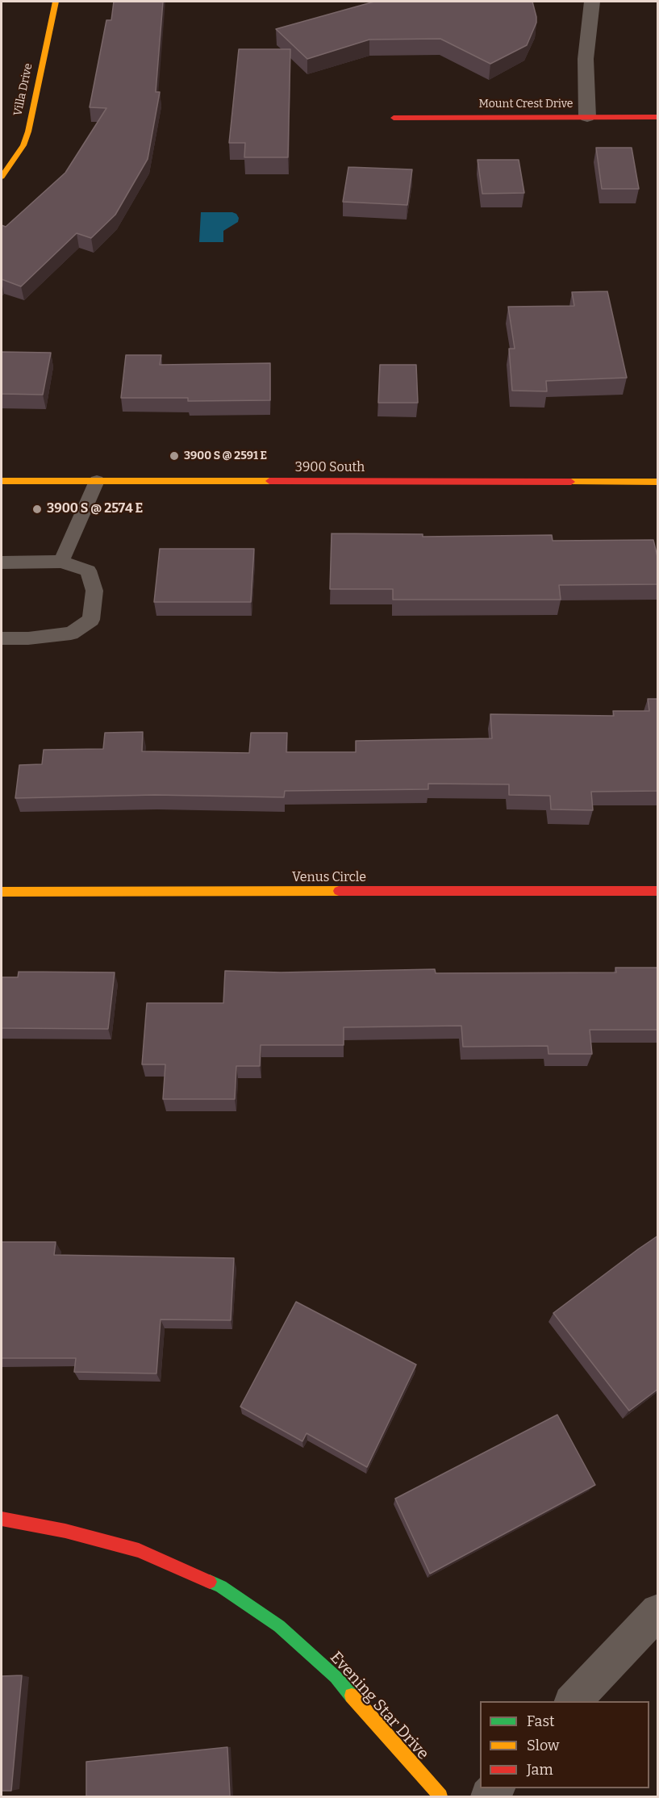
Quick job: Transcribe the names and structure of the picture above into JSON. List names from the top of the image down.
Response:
{
  "streets": {
    "street": [
      "Villa Drive",
      "Mount Crest Drive",
      "3900 South",
      "Venus Circle",
      "Evening Star Drive"
    ]
  },
  "places": ["3900 S @ 2591 E", "3900 S @ 2574 E"],
  "legend": ["Fast", "Slow", "Jam"]
}
